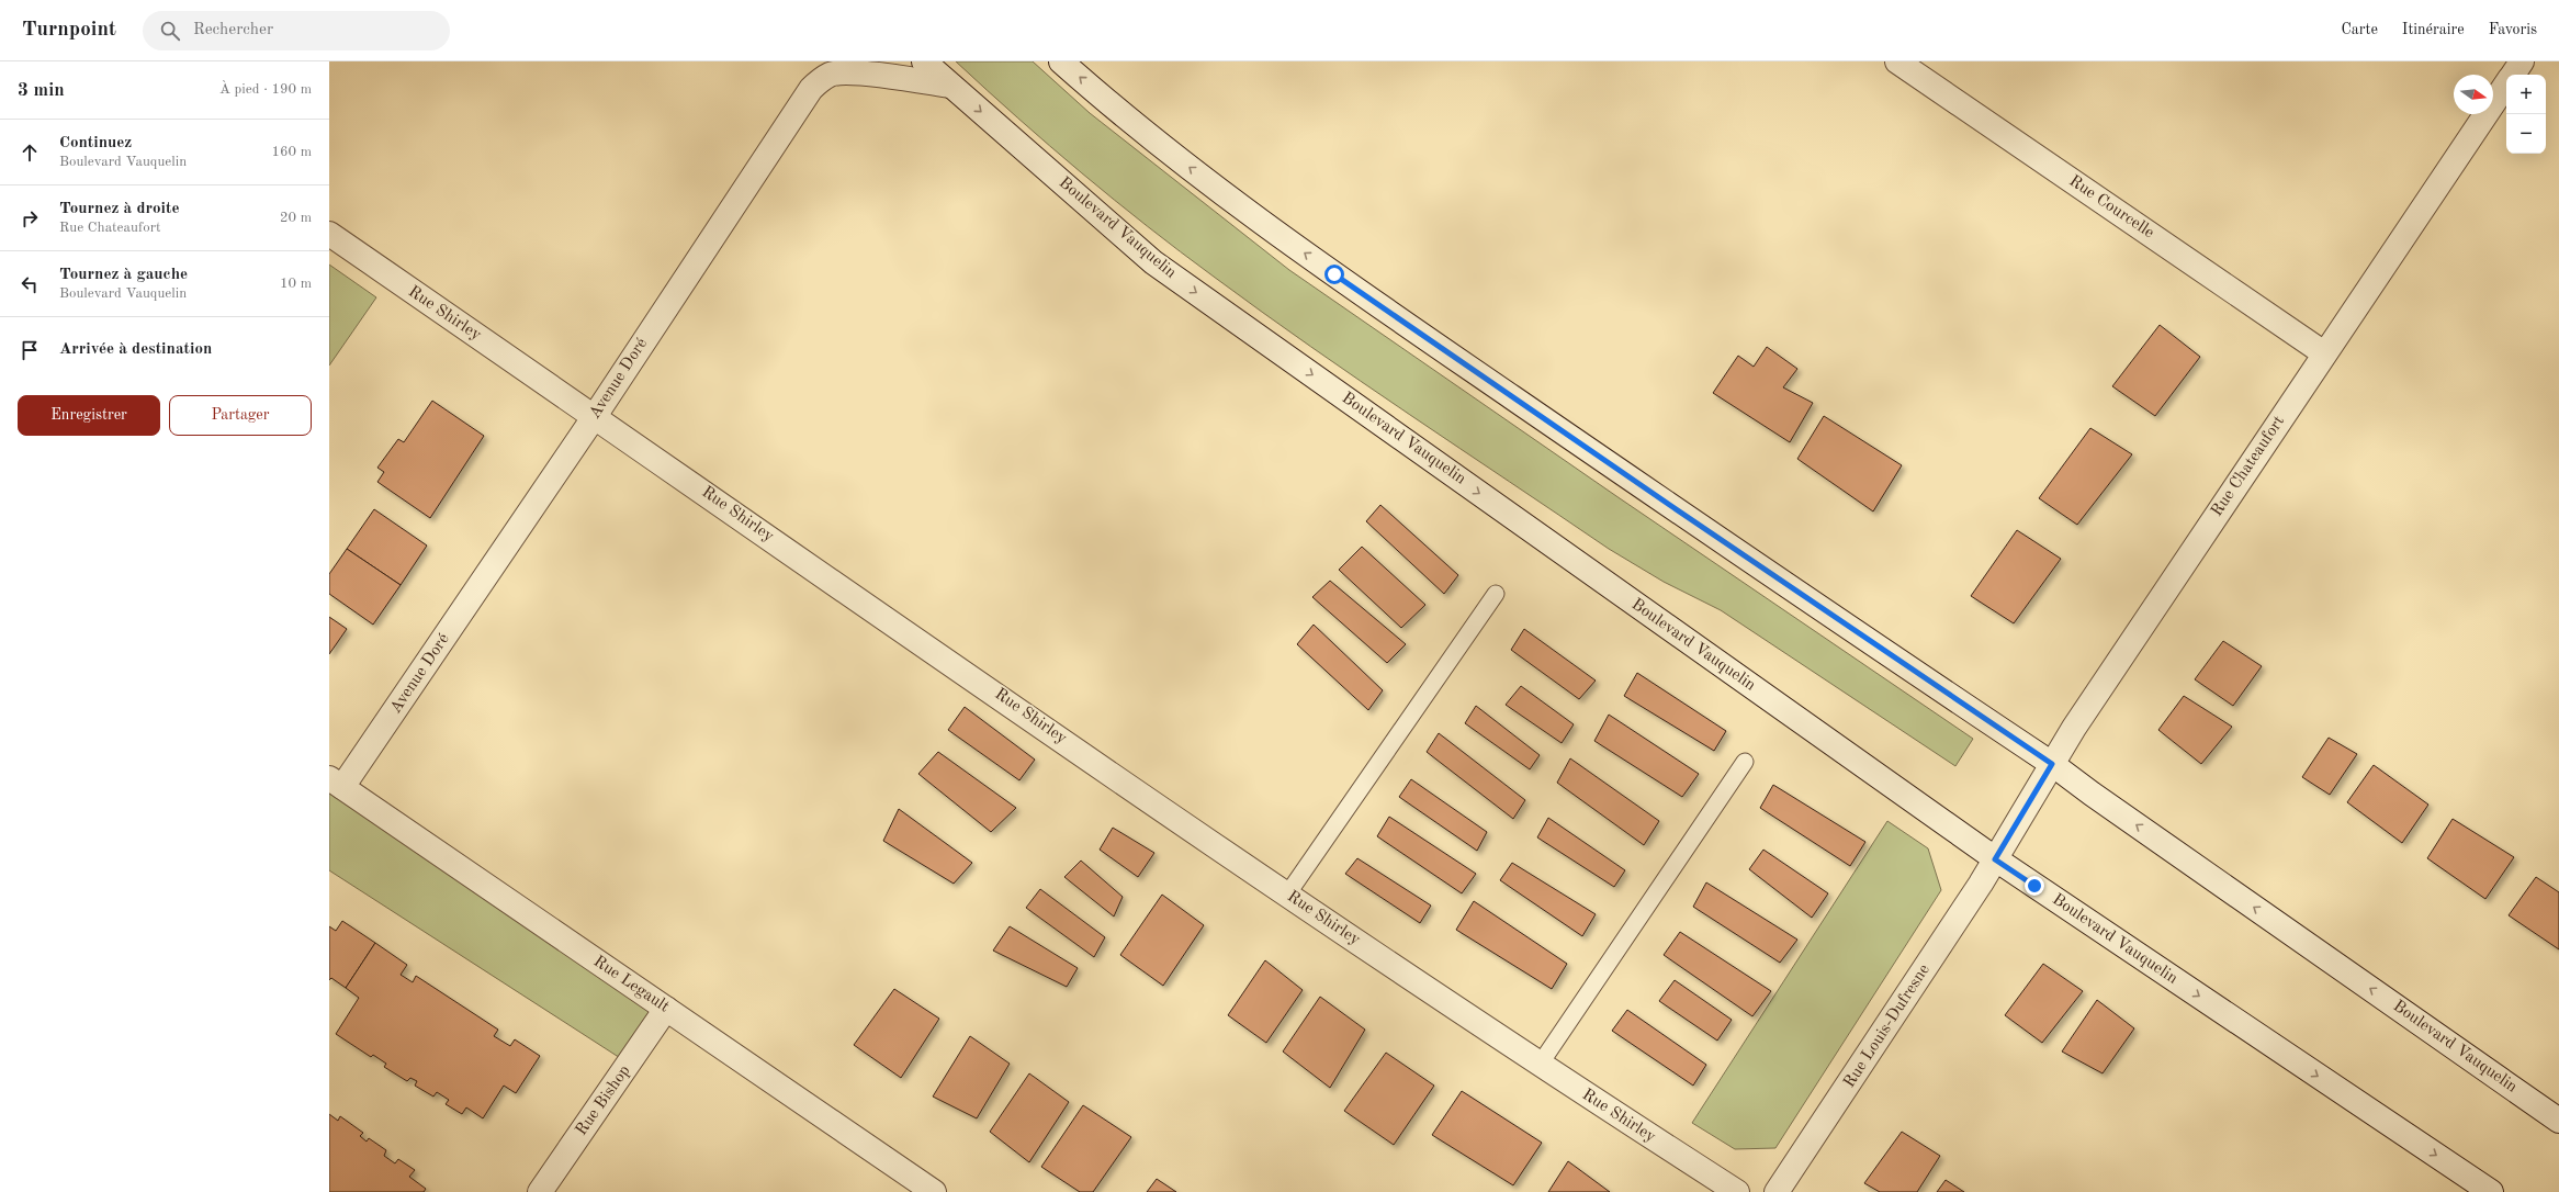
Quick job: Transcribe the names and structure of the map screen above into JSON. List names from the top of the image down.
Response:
{
  "streets": {
    "street": [
      "Rue Courcelle",
      "Boulevard Vauquelin",
      "Rue Shirley",
      "Avenue Doré",
      "Rue Chateaufort",
      "Rue Legault",
      "Rue Louis-Dufresne",
      "Rue Bishop"
    ]
  },
  "crossings": [
    ["Rue Courcelle", "Rue Chateaufort"],
    ["Boulevard Vauquelin", "Avenue Doré"],
    ["Boulevard Vauquelin", "Rue Chateaufort"],
    ["Boulevard Vauquelin", "Rue Louis-Dufresne"],
    ["Rue Shirley", "Avenue Doré"],
    ["Avenue Doré", "Rue Legault"],
    ["Rue Chateaufort", "Rue Louis-Dufresne"],
    ["Rue Legault", "Rue Bishop"]
  ],
  "north": "right",
  "page": {
    "header": "Turnpoint",
    "search": "Rechercher",
    "nav": ["Carte", "Itinéraire", "Favoris"],
    "heading": ["3 min", "À pied · 190 m"],
    "map_buttons": ["+", "−"],
    "list": [
      ["Continuez", "Boulevard Vauquelin", "160 m"],
      ["Tournez à droite", "Rue Chateaufort", "20 m"],
      ["Tournez à gauche", "Boulevard Vauquelin", "10 m"],
      "Arrivée à destination"
    ],
    "buttons": ["Enregistrer", "Partager"]
  }
}
